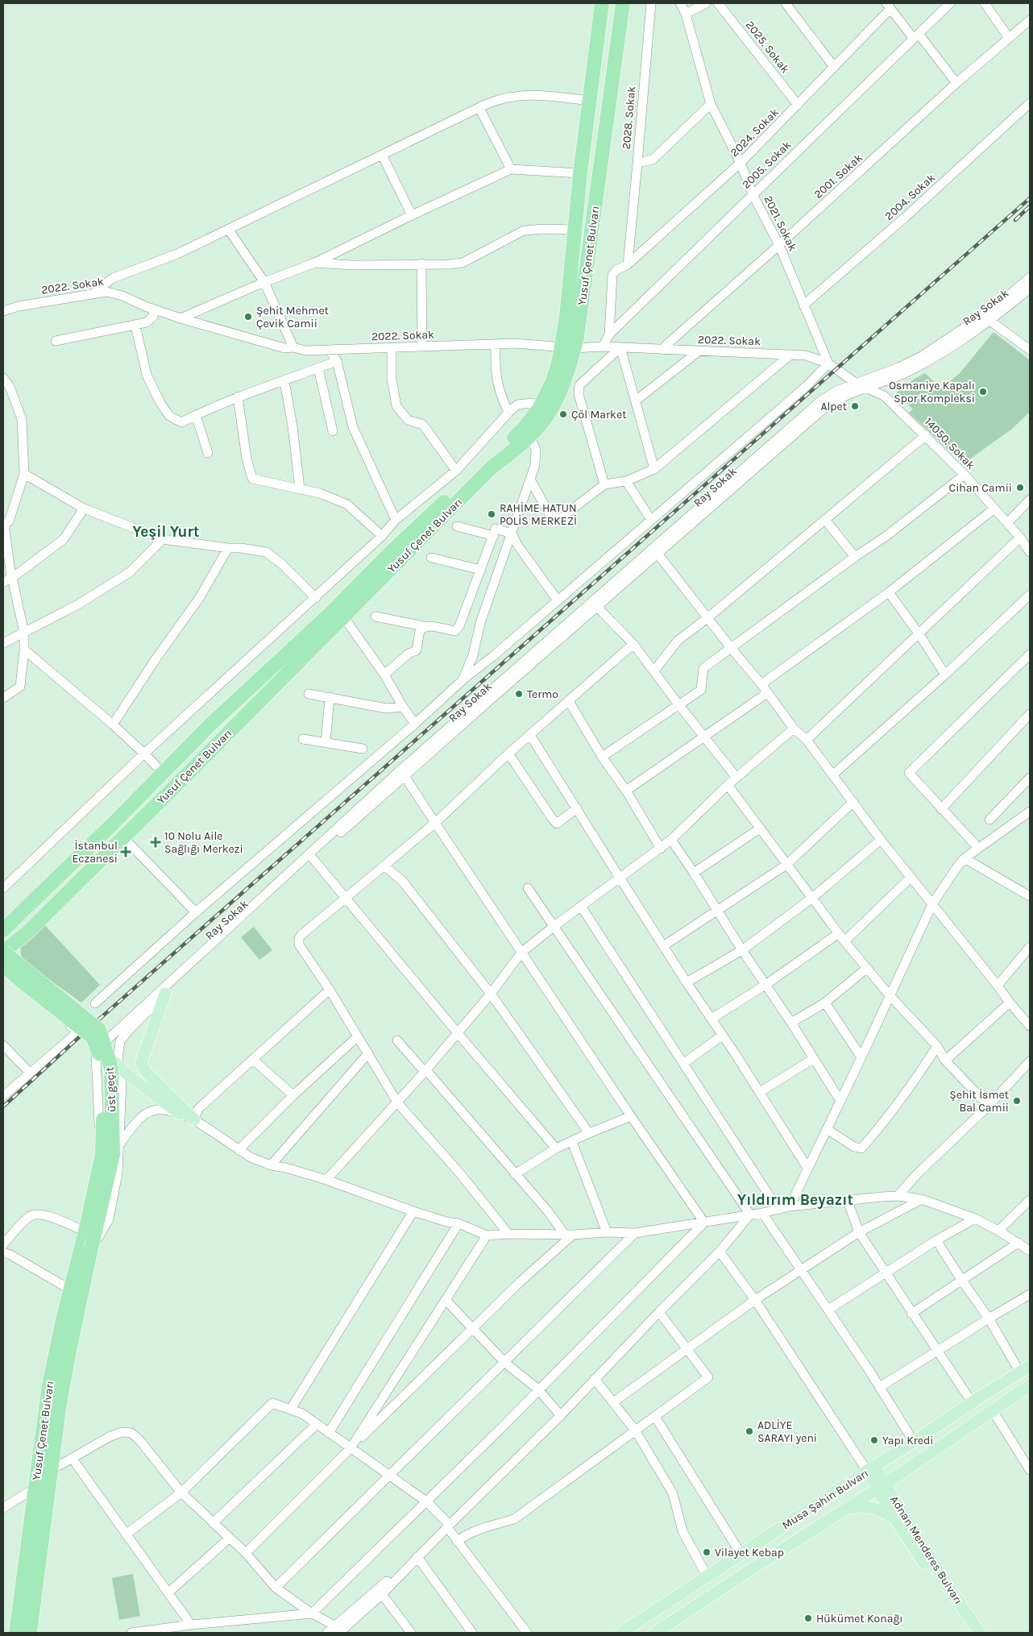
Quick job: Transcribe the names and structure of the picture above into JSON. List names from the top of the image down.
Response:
{
  "streets": {
    "highway": ["Yusuf Çenet Bulvarı", "üst geçit"],
    "main road": ["Musa Şahin Bulvarı", "Adnan Menderes Bulvarı"],
    "street": [
      "2025. Sokak",
      "2028. Sokak",
      "2024. Sokak",
      "2005. Sokak",
      "2001. Sokak",
      "2004. Sokak",
      "2021. Sokak",
      "2022. Sokak",
      "Ray Sokak",
      "14050. Sokak"
    ]
  },
  "crossings": [
    ["2025. Sokak", "2024. Sokak"],
    ["2028. Sokak", "2021. Sokak"],
    ["2024. Sokak", "2005. Sokak"],
    ["2024. Sokak", "2021. Sokak"],
    ["2005. Sokak", "2021. Sokak"],
    ["2005. Sokak", "2022. Sokak"],
    ["2001. Sokak", "2021. Sokak"],
    ["2001. Sokak", "2022. Sokak"],
    ["2004. Sokak", "2021. Sokak"],
    ["2021. Sokak", "2022. Sokak"],
    ["2021. Sokak", "14050. Sokak"],
    ["Yusuf Çenet Bulvarı", "2022. Sokak"],
    ["Yusuf Çenet Bulvarı", "Ray Sokak"],
    ["Yusuf Çenet Bulvarı", "üst geçit"],
    ["2022. Sokak", "14050. Sokak"],
    ["Ray Sokak", "14050. Sokak"],
    ["Ray Sokak", "üst geçit"],
    ["Musa Şahin Bulvarı", "Adnan Menderes Bulvarı"]
  ],
  "districts": ["Yeşil Yurt", "Yıldırım Beyazıt"],
  "places": {
    "other": [
      "Şehit Mehmet Çevik Camii",
      "Osmaniye Kapalı Spor Kompleksi",
      "Alpet",
      "Çöl Market",
      "Cihan Camii",
      "RAHİME HATUN POLİS MERKEZİ",
      "Termo",
      "Şehit İsmet Bal Camii",
      "ADLİYE SARAYI yeni",
      "Yapı Kredi",
      "Vilayet Kebap",
      "Hükümet Konağı"
    ],
    "health": ["10 Nolu Aile Sağlığı Merkezi", "İstanbul Eczanesi"]
  }
}
